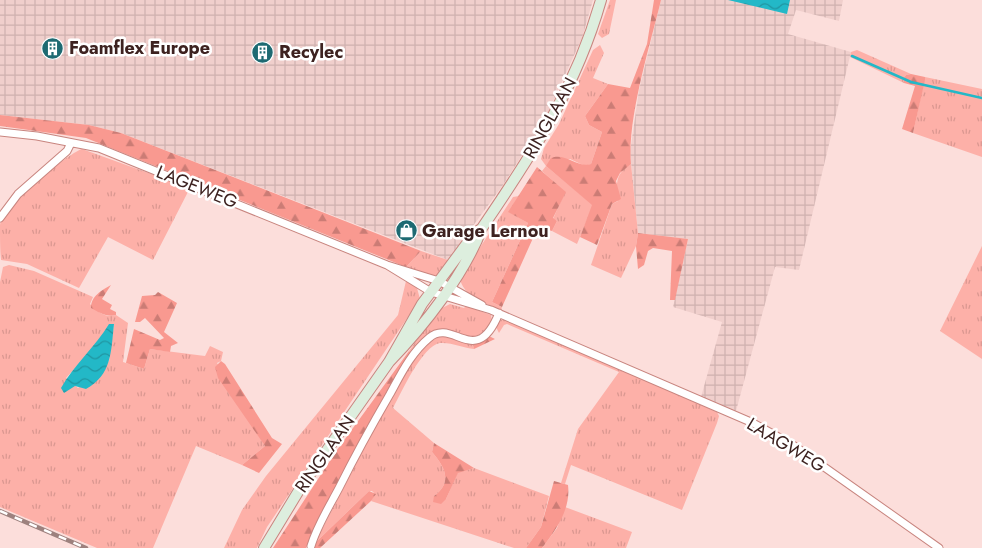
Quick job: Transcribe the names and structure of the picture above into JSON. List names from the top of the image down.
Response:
{
  "streets": {
    "main road": ["RINGLAAN"],
    "street": ["LAGEWEG", "LAAGWEG"]
  },
  "crossings": [
    ["RINGLAAN", "LAGEWEG"],
    ["LAGEWEG", "LAAGWEG"]
  ],
  "places": {
    "building": ["Foamflex Europe", "Recylec"],
    "shop": ["Garage Lernou"]
  }
}
